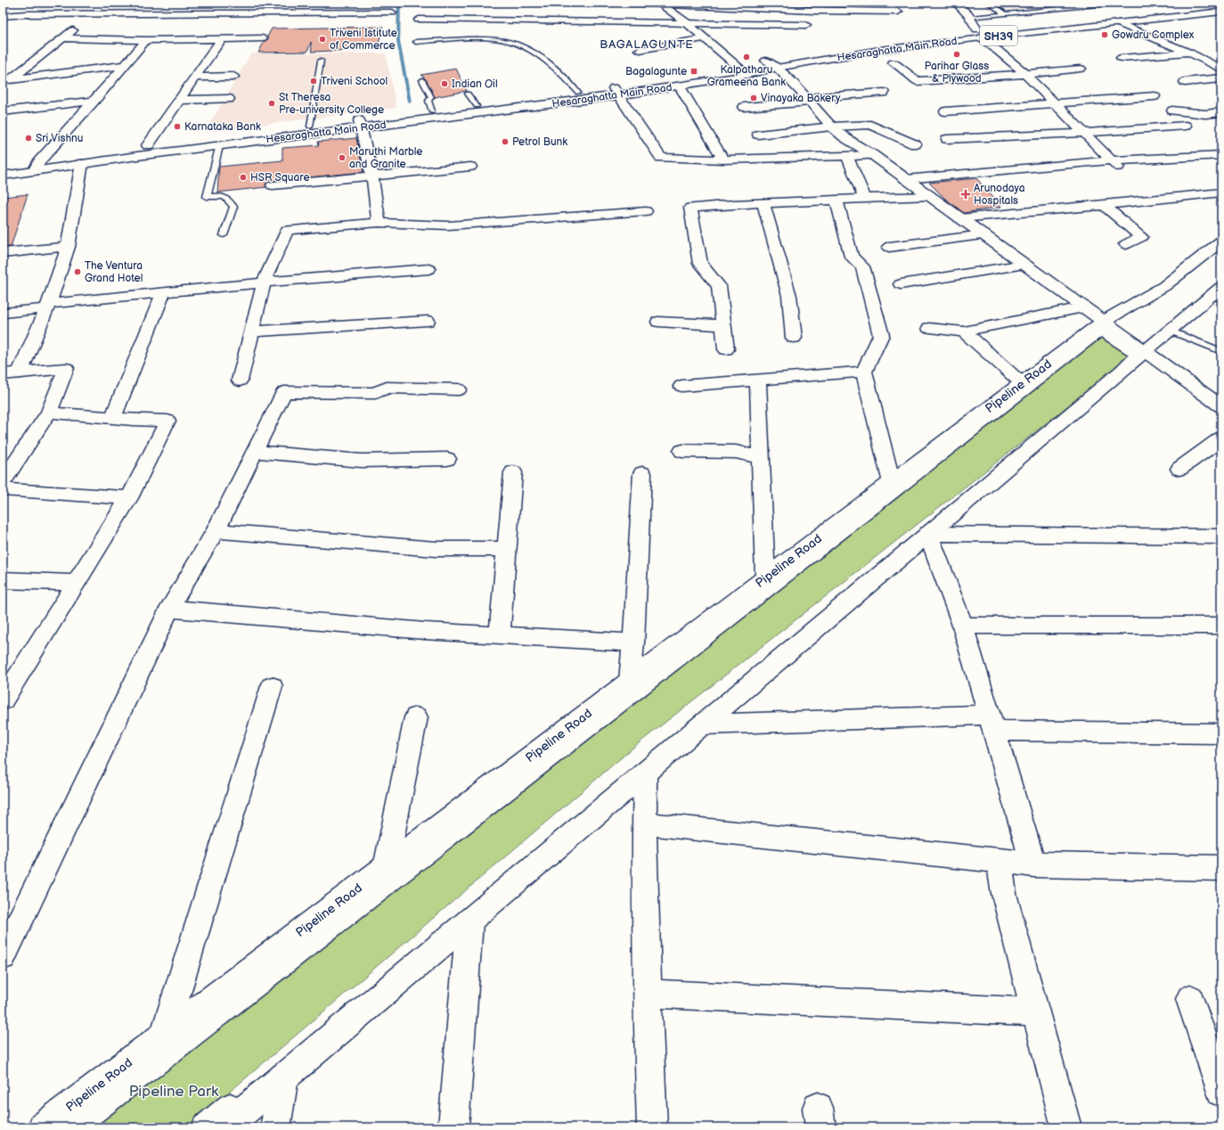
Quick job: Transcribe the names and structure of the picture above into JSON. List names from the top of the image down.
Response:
{
  "streets": {
    "street": ["SH39", "Hesaraghatta Main Road", "Pipeline Road"]
  },
  "districts": ["BAGALAGUNTE"],
  "parks": ["Pipeline Park"],
  "places": {
    "other": [
      "Gowdru Complex",
      "Triveni Istitute of Commerce",
      "Parihar Glass & Plywood",
      "Kalpatharu Grameena Bank",
      "Triveni School",
      "Indian Oil",
      "Vinayaka Bakery",
      "St Theresa Pre-university College",
      "Karnataka Bank",
      "Sri Vishnu",
      "Petrol Bunk",
      "Maruthi Marble and Granite",
      "HSR Square",
      "The Ventura Grand Hotel"
    ],
    "transit": ["Bagalagunte"],
    "health": ["Arunodaya Hospitals"]
  }
}
